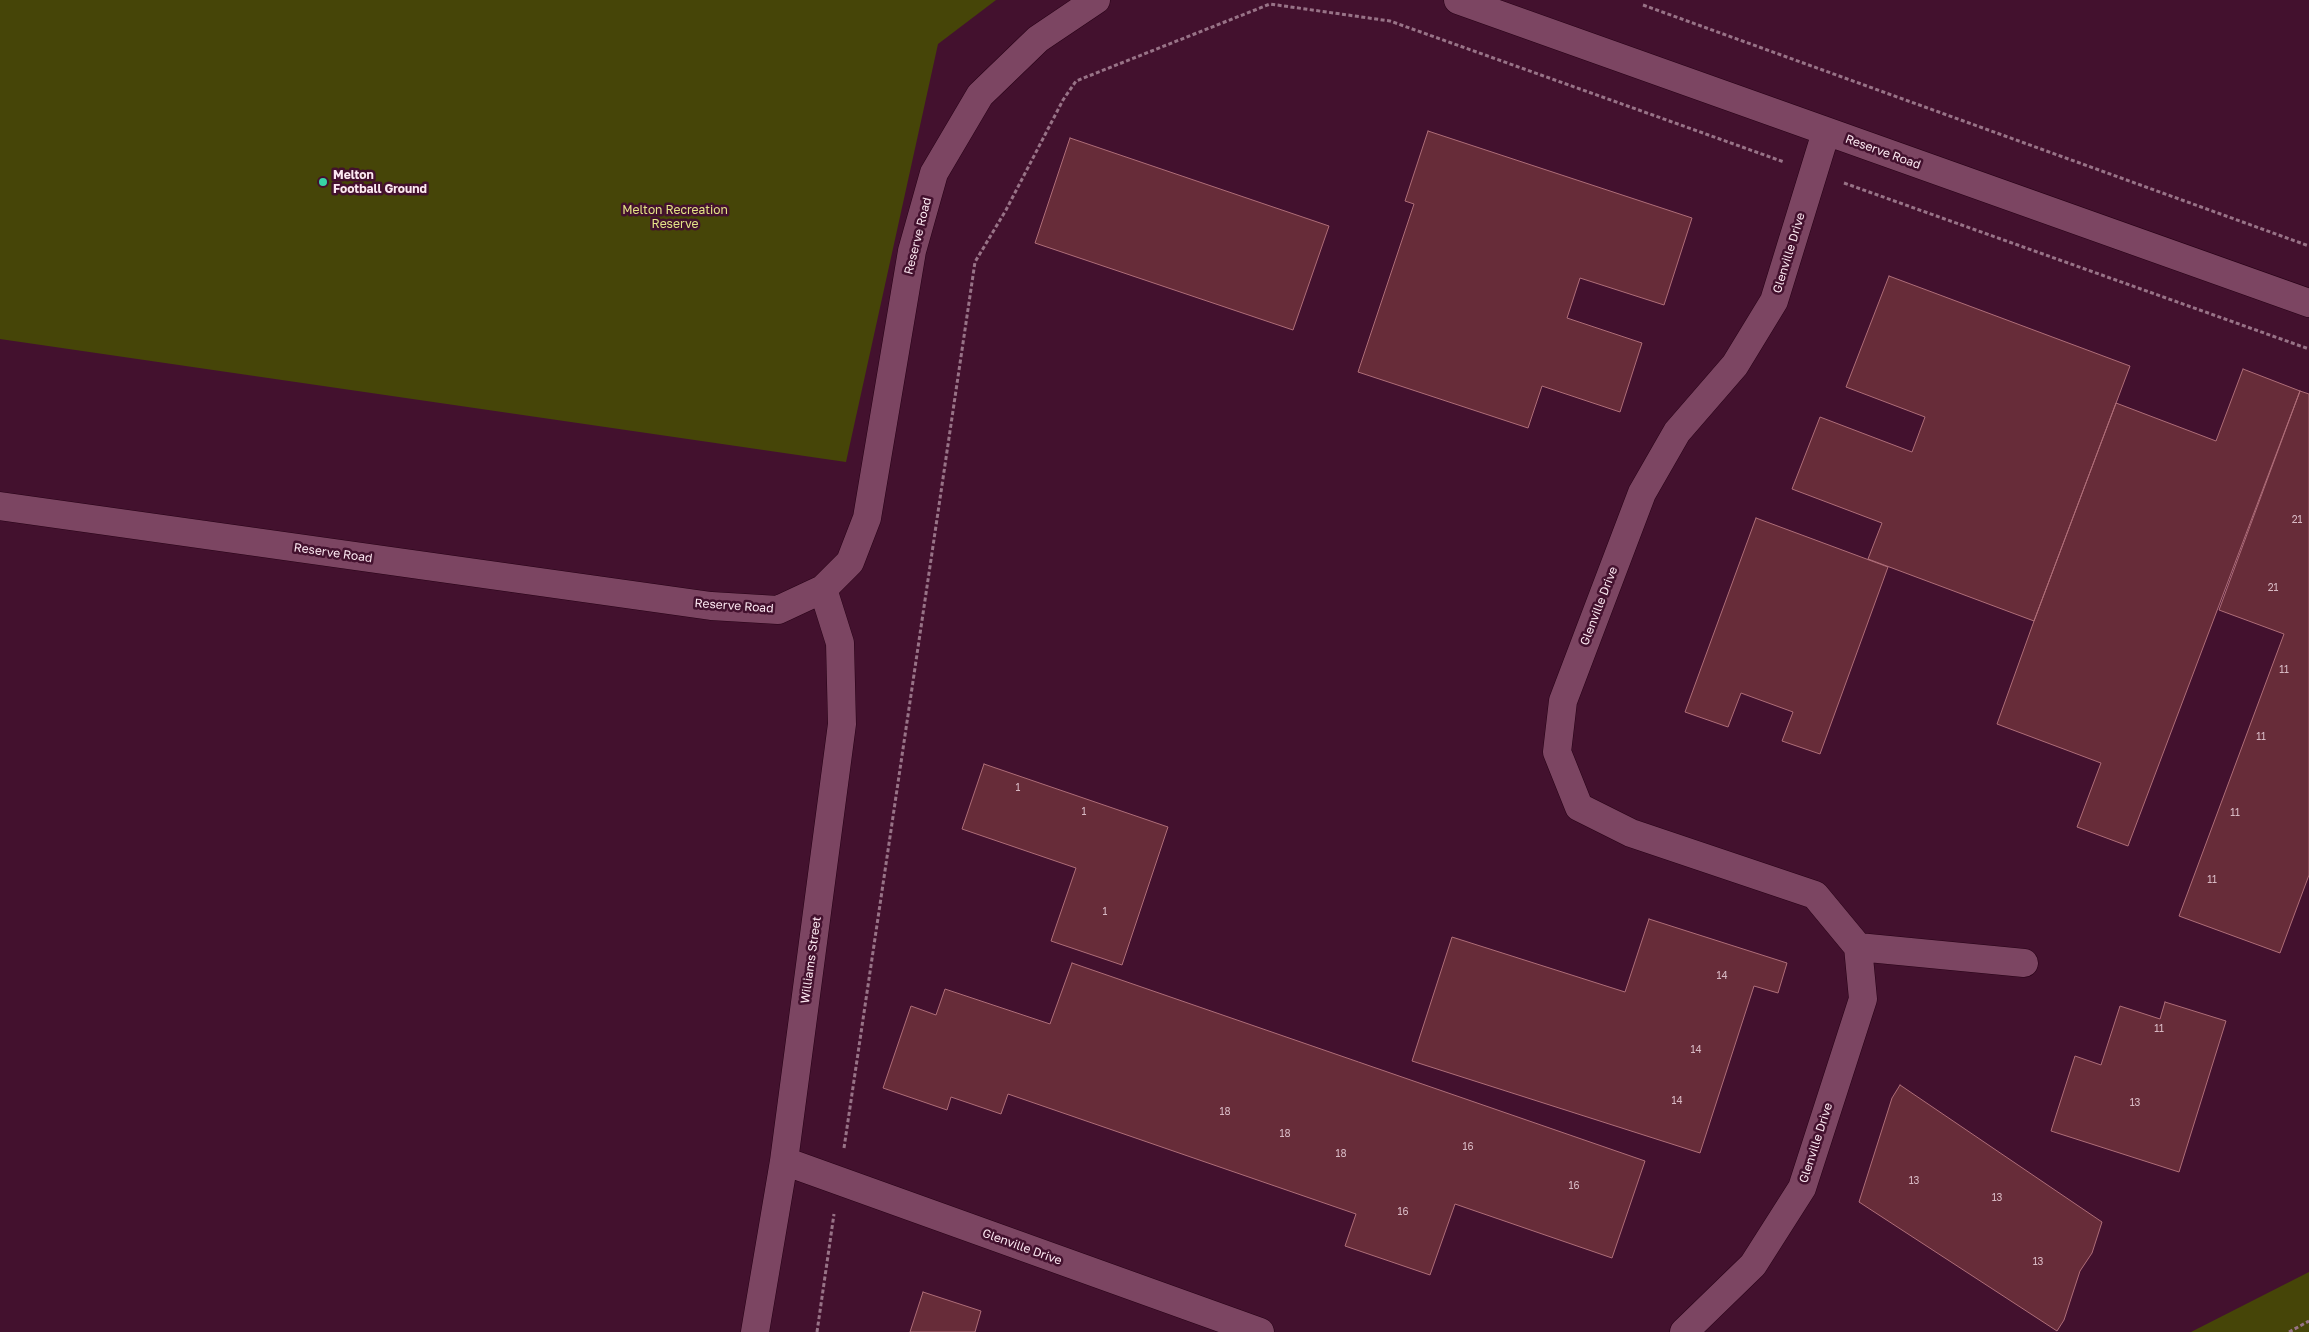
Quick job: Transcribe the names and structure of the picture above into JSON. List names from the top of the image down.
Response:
{
  "streets": {
    "street": ["Reserve Road", "Glenville Drive", "Williams Street"]
  },
  "crossings": [
    ["Reserve Road", "Glenville Drive"],
    ["Reserve Road", "Williams Street"],
    ["Glenville Drive", "Williams Street"]
  ],
  "parks": ["Melton Recreation Reserve"],
  "places": ["Melton Football Ground"],
  "house_numbers": [
    "21",
    "21",
    "11",
    "11",
    "1",
    "1",
    "11",
    "11",
    "1",
    "14",
    "11",
    "14",
    "14",
    "13",
    "18",
    "18",
    "16",
    "18",
    "13",
    "16",
    "13",
    "16",
    "13"
  ]
}
